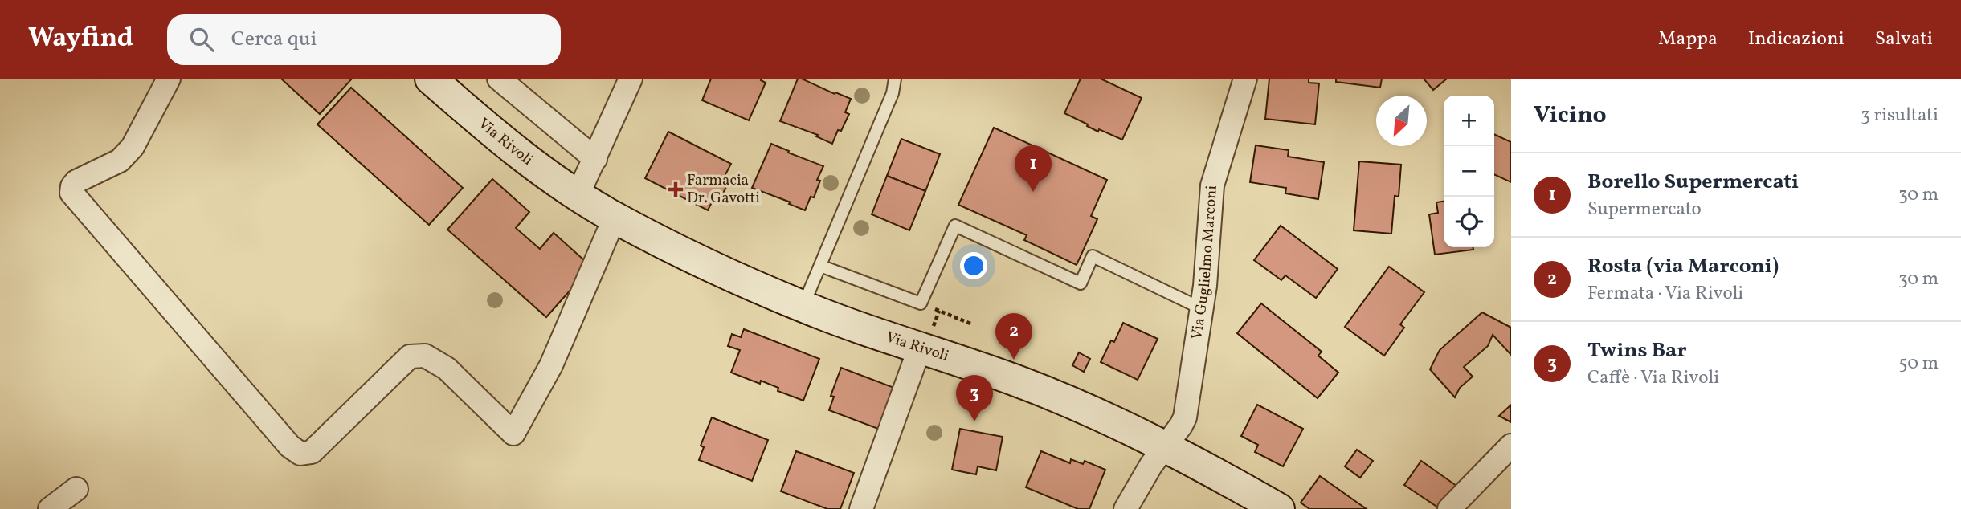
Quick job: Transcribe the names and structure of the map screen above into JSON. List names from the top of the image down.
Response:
{
  "streets": {
    "street": ["Via Rivoli", "Via Guglielmo Marconi"]
  },
  "crossings": [
    ["Via Rivoli", "Via Guglielmo Marconi"]
  ],
  "places": {
    "health": ["Farmacia Dr. Gavotti"]
  },
  "north": "bottom left",
  "page": {
    "header": "Wayfind",
    "search": "Cerca qui",
    "nav": ["Mappa", "Indicazioni", "Salvati"],
    "heading": ["Vicino", "3 risultati"],
    "map_buttons": ["+", "−"],
    "pins": ["1", "2", "3"],
    "list": [
      {
        "mark": "1",
        "name": "Borello Supermercati",
        "note": "Supermercato",
        "value": "30 m"
      },
      {
        "mark": "2",
        "name": "Rosta (via Marconi)",
        "note": "Fermata · Via Rivoli",
        "value": "30 m"
      },
      {
        "mark": "3",
        "name": "Twins Bar",
        "note": "Caffè · Via Rivoli",
        "value": "50 m"
      }
    ]
  }
}
